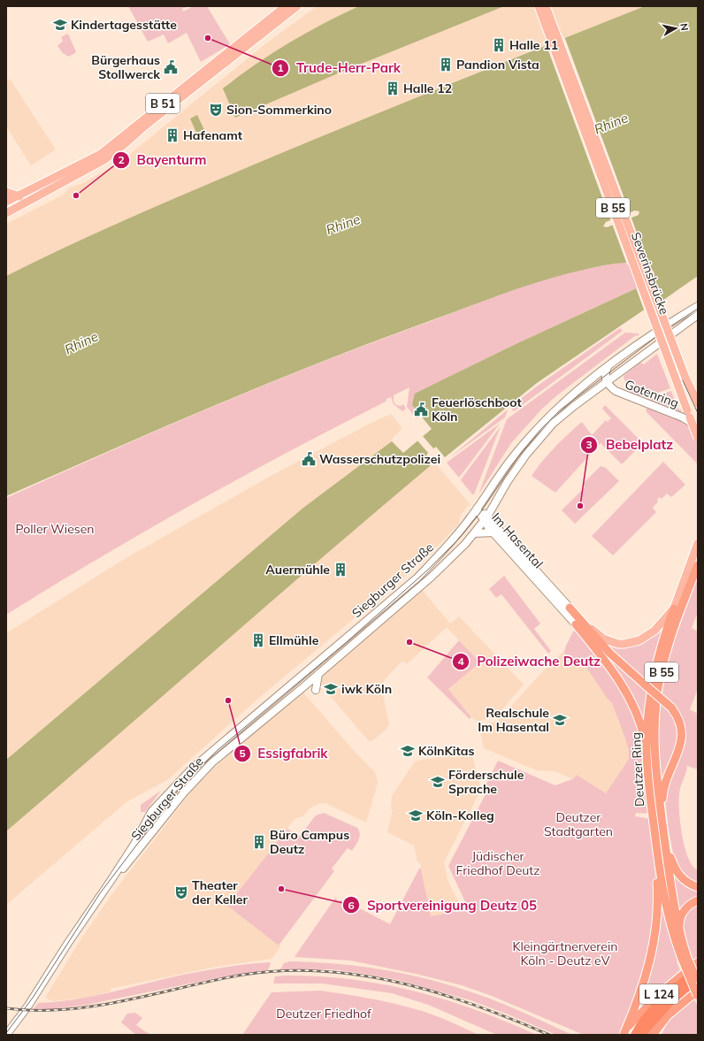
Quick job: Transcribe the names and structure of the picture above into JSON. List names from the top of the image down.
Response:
{
  "streets": {
    "highway": ["B 55", "Deutzer Ring", "L 124"],
    "main road": [
      "B 51",
      "Severinsbrücke",
      "Gotenring",
      "Im Hasental",
      "Siegburger Straße"
    ]
  },
  "crossings": [
    ["B 55", "Im Hasental"],
    ["B 55", "Deutzer Ring"],
    ["Gotenring", "Siegburger Straße"],
    ["Im Hasental", "Siegburger Straße"]
  ],
  "water": ["Rhine"],
  "parks": [
    "Poller Wiesen",
    "Deutzer Stadtgarten",
    "Jüdischer Friedhof Deutz",
    "Kleingärtnerverein Köln - Deutz eV",
    "Deutzer Friedhof"
  ],
  "places": {
    "school or university": [
      "Kindertagesstätte",
      "iwk Köln",
      "Realschule Im Hasental",
      "KölnKitas",
      "Förderschule Sprache",
      "Köln-Kolleg"
    ],
    "other": [
      "Trude-Herr-Park",
      "Bayenturm",
      "Bebelplatz",
      "Polizeiwache Deutz",
      "Essigfabrik",
      "Sportvereinigung Deutz 05"
    ],
    "building": [
      "Halle 11",
      "Pandion Vista",
      "Halle 12",
      "Hafenamt",
      "Auermühle",
      "Ellmühle",
      "Büro Campus Deutz"
    ],
    "public building": ["Bürgerhaus Stollwerck", "Feuerlöschboot Köln", "Wasserschutzpolizei"],
    "theatre": ["Sion-Sommerkino", "Theater der Keller"]
  },
  "north": "right"
}
